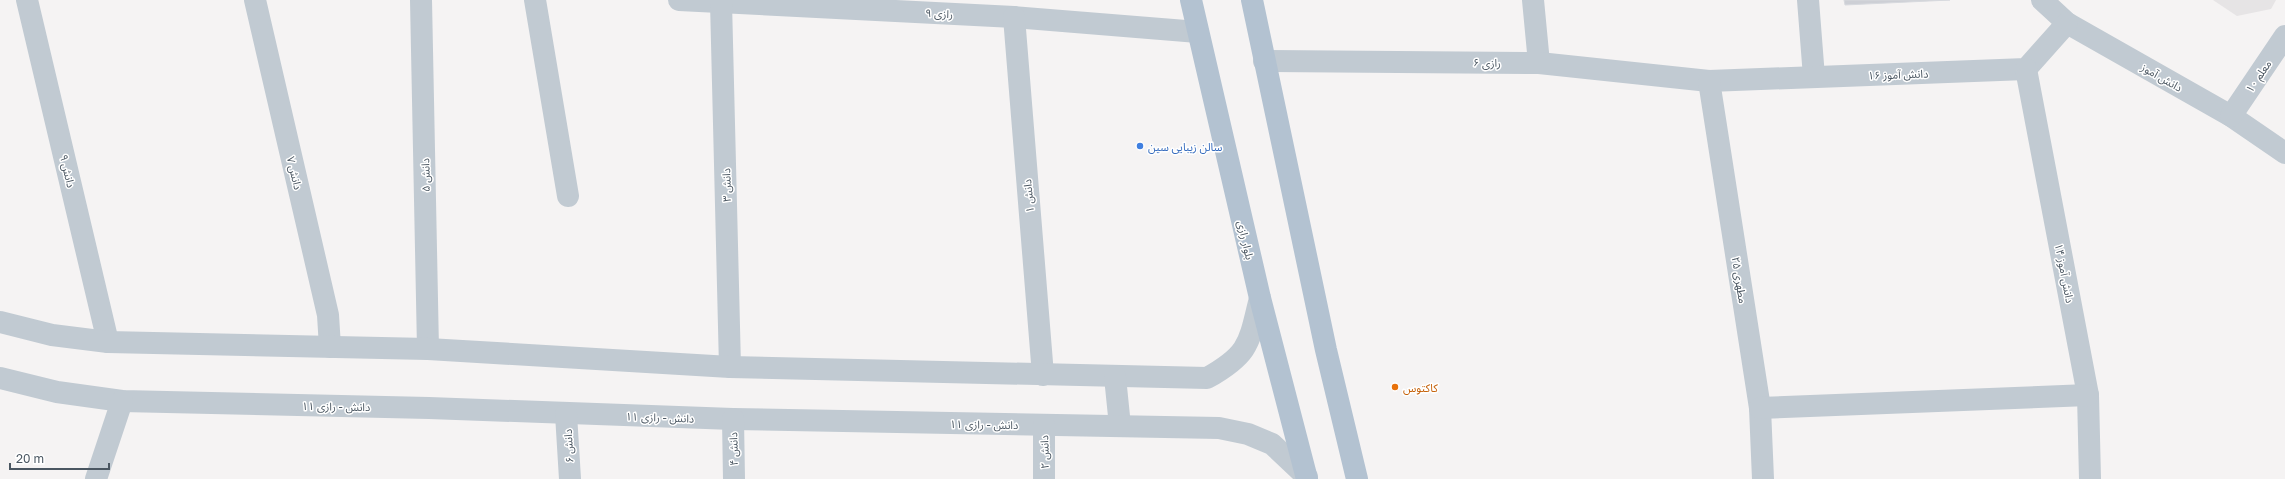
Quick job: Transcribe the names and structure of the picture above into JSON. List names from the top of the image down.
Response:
{
  "streets": {
    "main road": ["بلوار رازی"],
    "street": [
      "رازی ۹",
      "رازی ۶",
      "دانش آموز ۱۶",
      "معلم ۱۰",
      "دانش آموز",
      "دانش ۹",
      "دانش ۷",
      "دانش ۵",
      "دانش ۳",
      "دانش ۱",
      "دانش آموز ۱۴",
      "مطهری ۲۵",
      "دانش - رازی ۱۱",
      "دانش ۶",
      "دانش ۴",
      "دانش ۲"
    ]
  },
  "crossings": [
    ["رازی ۹", "دانش ۳"],
    ["رازی ۹", "دانش ۱"],
    ["رازی ۹", "بلوار رازی"],
    ["رازی ۶", "دانش آموز ۱۶"],
    ["رازی ۶", "مطهری ۲۵"],
    ["دانش آموز ۱۶", "دانش آموز ۱۴"],
    ["دانش آموز ۱۶", "مطهری ۲۵"],
    ["معلم ۱۰", "دانش آموز"],
    ["بلوار رازی", "دانش - رازی ۱۱"],
    ["دانش - رازی ۱۱", "دانش ۶"],
    ["دانش - رازی ۱۱", "دانش ۴"],
    ["دانش - رازی ۱۱", "دانش ۲"]
  ],
  "places": ["سالن زیبایی سین", "کاکتوس"],
  "scale_bar": "20 m"
}
